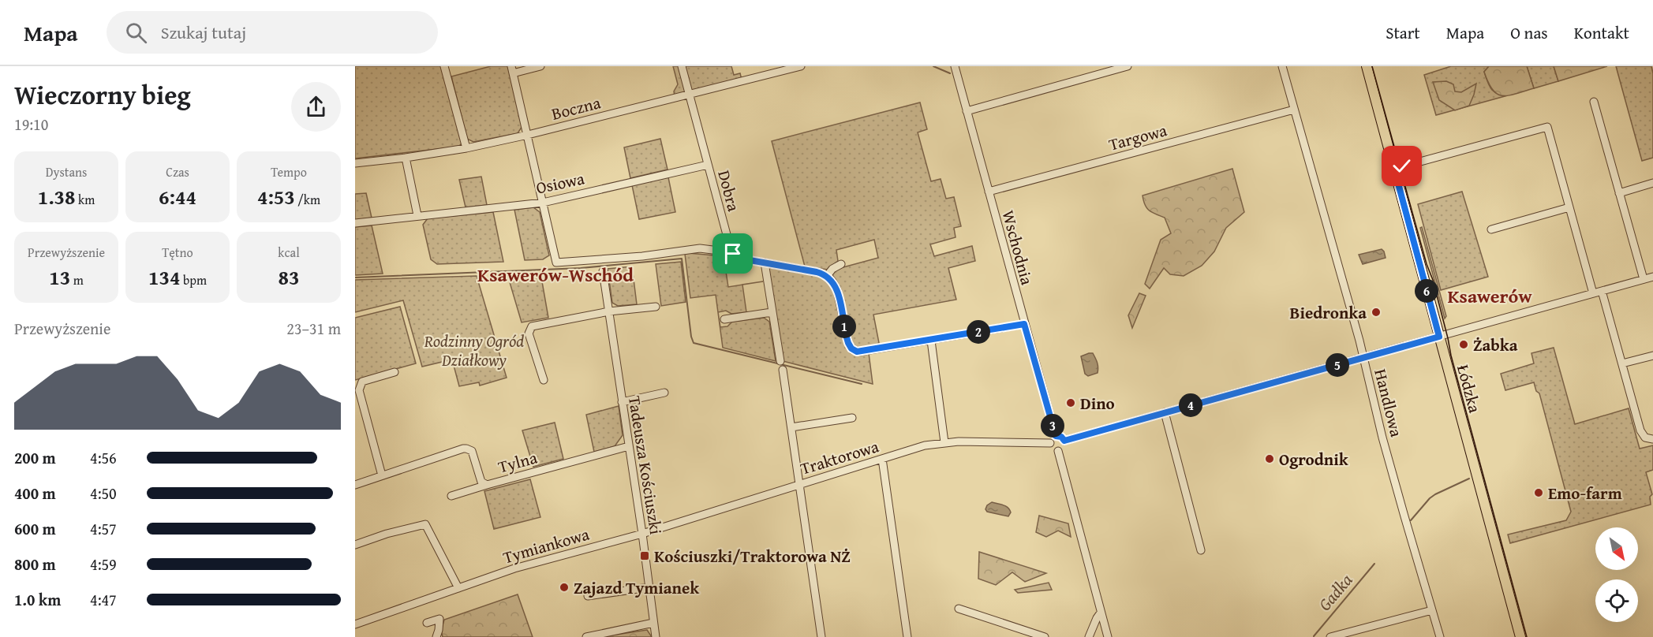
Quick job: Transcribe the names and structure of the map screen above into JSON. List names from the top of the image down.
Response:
{
  "streets": {
    "main road": ["Łódzka"],
    "street": [
      "Boczna",
      "Targowa",
      "Osiowa",
      "Dobra",
      "Wschodnia",
      "Handlowa",
      "Traktorowa",
      "Tylna",
      "Tadeusza Kościuszki",
      "Tymiankowa"
    ]
  },
  "crossings": [
    ["Boczna", "Dobra"],
    ["Targowa", "Wschodnia"],
    ["Targowa", "Handlowa"],
    ["Osiowa", "Dobra"],
    ["Wschodnia", "Traktorowa"],
    ["Traktorowa", "Tadeusza Kościuszki"],
    ["Traktorowa", "Tymiankowa"],
    ["Tylna", "Tadeusza Kościuszki"],
    ["Tadeusza Kościuszki", "Tymiankowa"]
  ],
  "districts": ["Ksawerów-Wschód", "Ksawerów"],
  "water": ["Gadka"],
  "parks": ["Rodzinny Ogród Działkowy"],
  "places": {
    "other": [
      "Biedronka",
      "Żabka",
      "Dino",
      "Ogrodnik",
      "Emo-farm",
      "Zajazd Tymianek"
    ],
    "transit": ["Kościuszki/Traktorowa NŻ"]
  },
  "north": "bottom right",
  "page": {
    "header": "Mapa",
    "search": "Szukaj tutaj",
    "nav": [
      "Start",
      "Mapa",
      "O nas",
      "Kontakt"
    ],
    "heading": ["Wieczorny bieg", "19:10"],
    "stats": [
      ["Dystans", "1.38 km"],
      ["Czas", "6:44"],
      ["Tempo", "4:53 /km"],
      ["Przewyższenie", "13 m"],
      ["Tętno", "134 bpm"],
      ["kcal", "83"]
    ],
    "pins": [
      "6",
      "1",
      "2",
      "5",
      "4",
      "3"
    ],
    "chart": ["Przewyższenie", "23–31 m"],
    "list": [
      {
        "name": "200 m",
        "note": "4:56"
      },
      {
        "name": "400 m",
        "note": "4:50"
      },
      {
        "name": "600 m",
        "note": "4:57"
      },
      {
        "name": "800 m",
        "note": "4:59"
      },
      {
        "name": "1.0 km",
        "note": "4:47"
      }
    ]
  }
}
